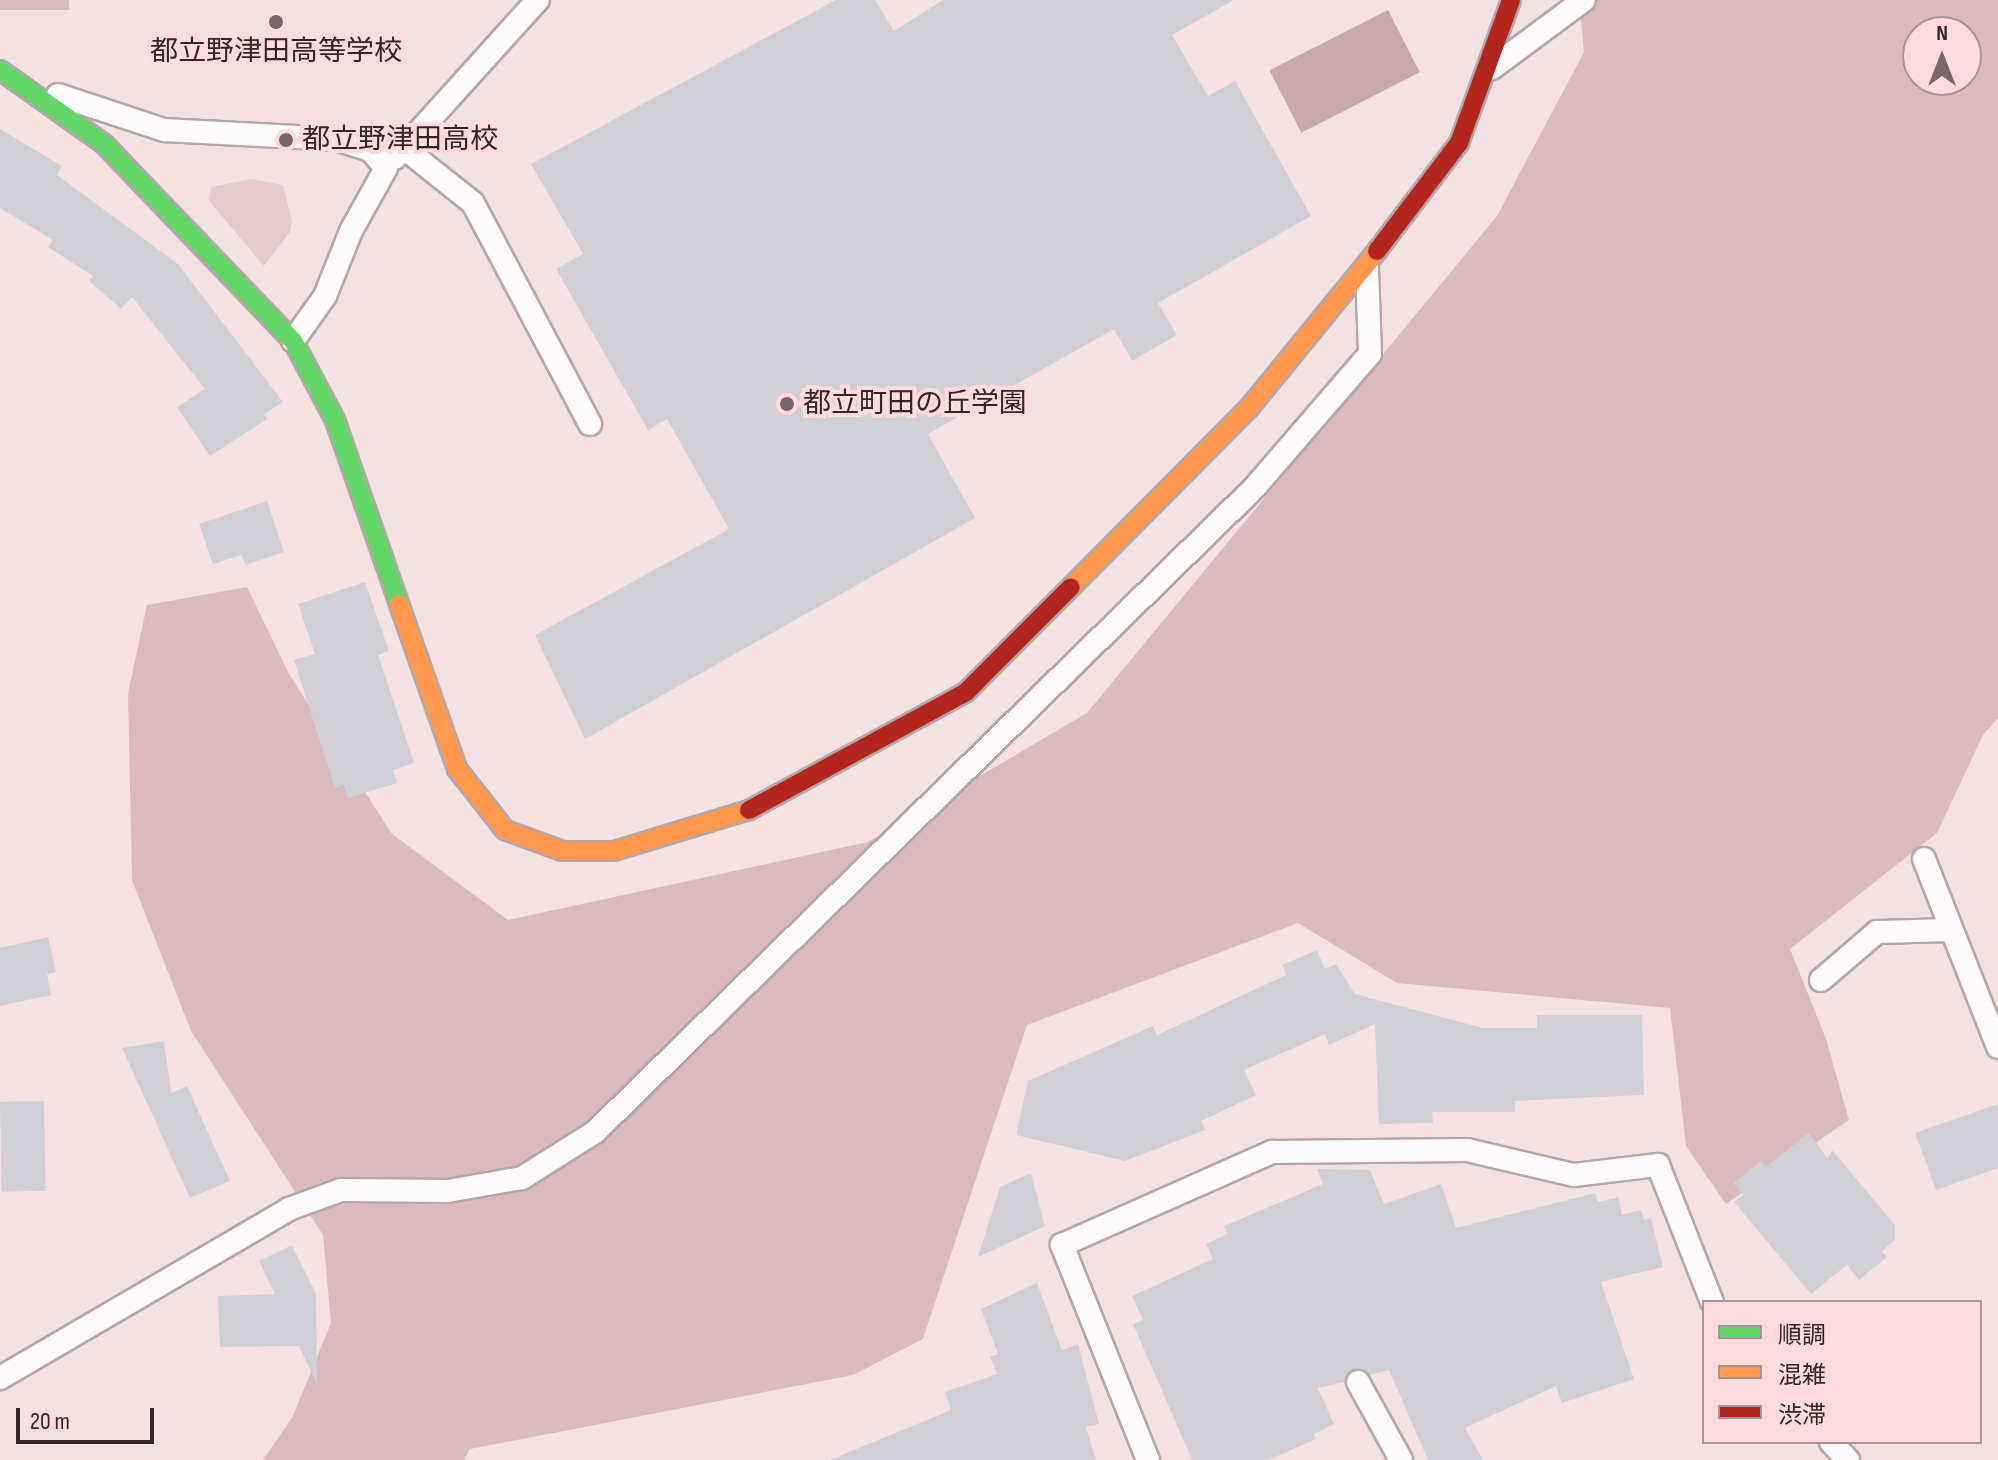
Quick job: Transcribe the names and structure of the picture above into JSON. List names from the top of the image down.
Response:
{
  "places": ["都立野津田高等学校", "都立野津田高校", "都立町田の丘学園"],
  "legend": ["順調", "混雑", "渋滞"],
  "scale_bar": "20 m",
  "north": "top"
}
